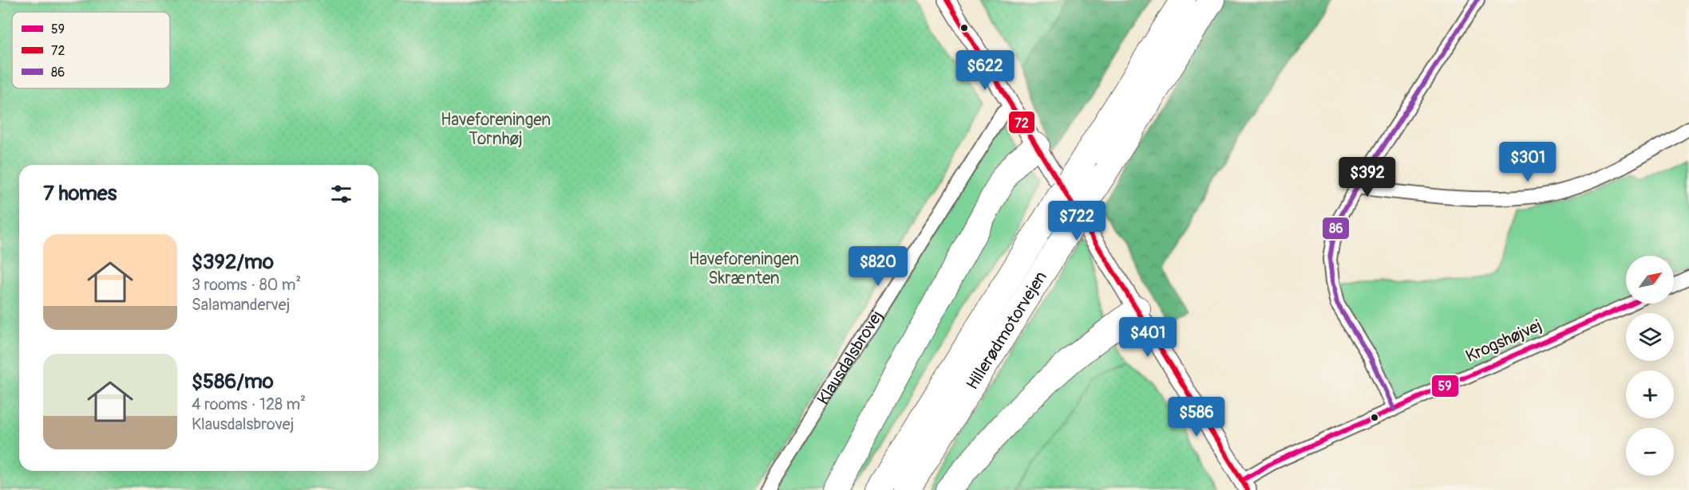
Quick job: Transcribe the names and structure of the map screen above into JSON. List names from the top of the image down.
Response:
{
  "streets": {
    "highway": ["Hillerødmotorvejen"],
    "street": ["Krogshøjvej", "Klausdalsbrovej"]
  },
  "parks": ["Haveforeningen Tornhøj", "Haveforeningen Skrænten"],
  "lines": ["transit line 72", "transit line 86", "transit line 59"],
  "legend": ["59", "72", "86"],
  "north": "top right",
  "page": {
    "price": [
      "$622",
      "$301",
      "$392",
      "$722",
      "$820",
      "$401",
      "$586"
    ],
    "heading": "7 homes",
    "list": [
      {
        "name": "$392/mo",
        "note": "3 rooms · 80 m² · Salamandervej"
      },
      {
        "name": "$586/mo",
        "note": "4 rooms · 128 m² · Klausdalsbrovej"
      }
    ],
    "map_buttons": ["+", "−"]
  }
}
